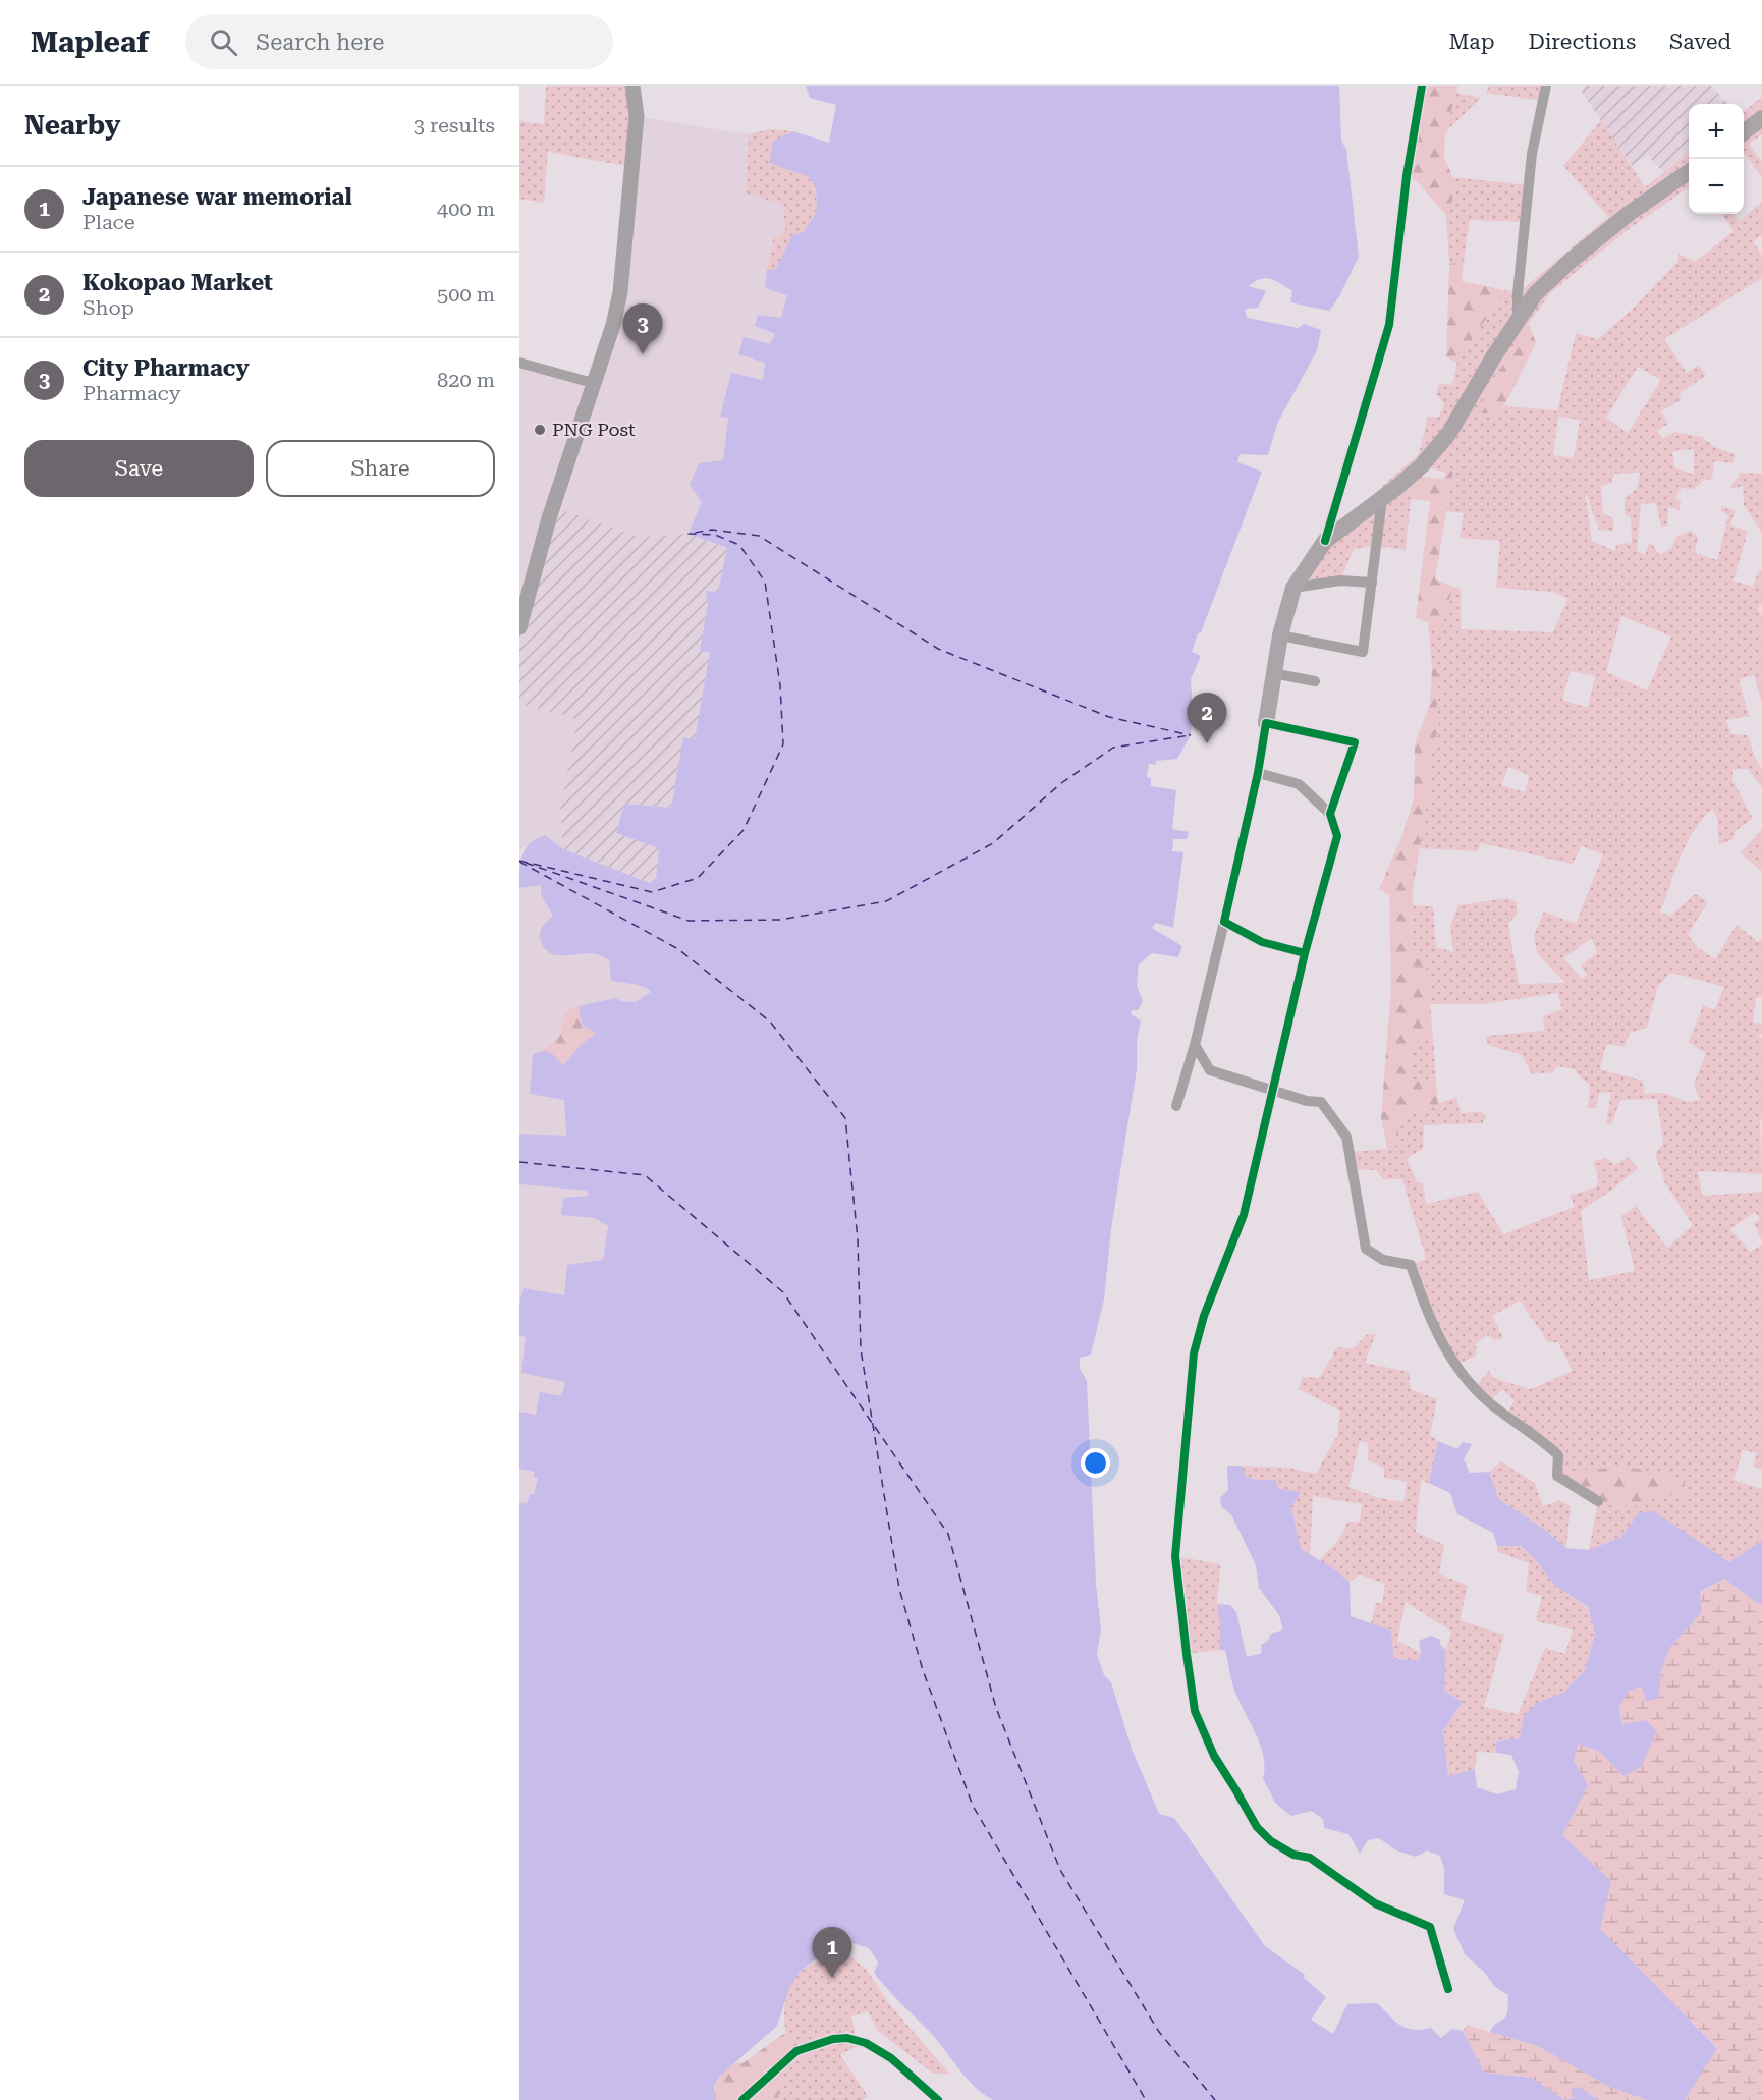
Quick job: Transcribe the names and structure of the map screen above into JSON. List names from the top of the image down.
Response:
{
  "places": ["PNG Post"],
  "page": {
    "header": "Mapleaf",
    "search": "Search here",
    "nav": ["Map", "Directions", "Saved"],
    "heading": ["Nearby", "3 results"],
    "map_buttons": ["+", "−"],
    "list": [
      {
        "mark": "1",
        "name": "Japanese war memorial",
        "note": "Place",
        "value": "400 m"
      },
      {
        "mark": "2",
        "name": "Kokopao Market",
        "note": "Shop",
        "value": "500 m"
      },
      {
        "mark": "3",
        "name": "City Pharmacy",
        "note": "Pharmacy",
        "value": "820 m"
      }
    ],
    "pins": ["3", "2", "1"],
    "buttons": ["Save", "Share"]
  }
}
